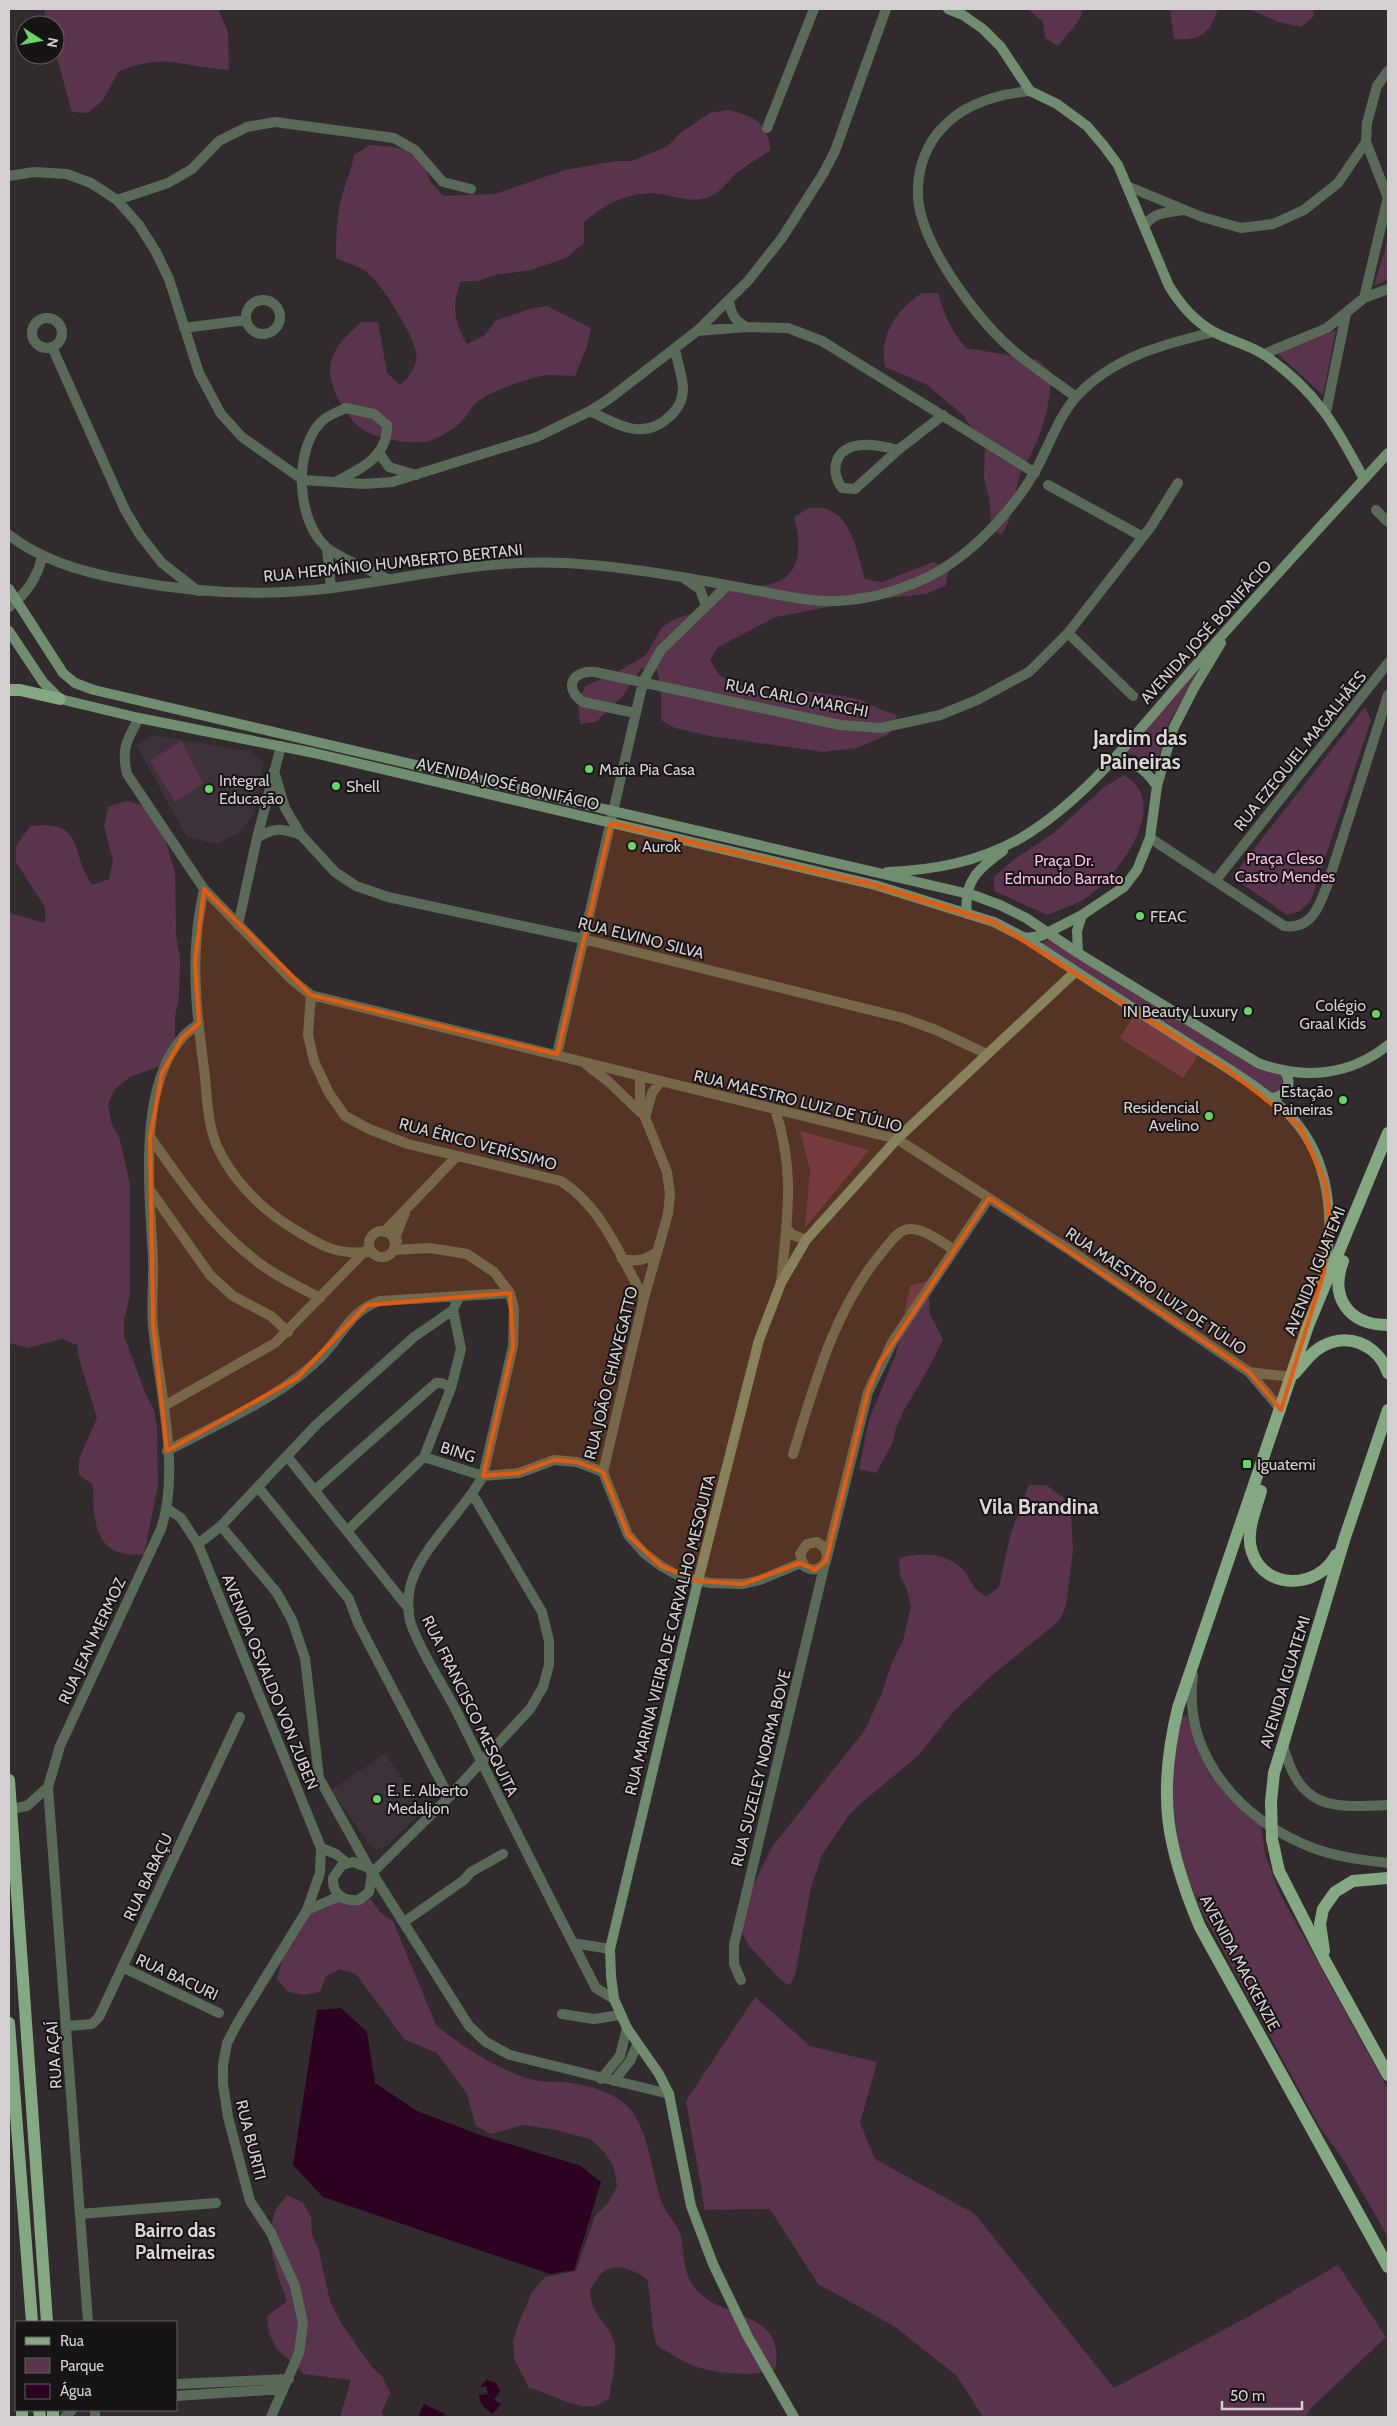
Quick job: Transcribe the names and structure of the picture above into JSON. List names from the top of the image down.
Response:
{
  "streets": {
    "main road": [
      "AVENIDA JOSÉ BONIFÁCIO",
      "AVENIDA IGUATEMI",
      "RUA MARINA VIEIRA DE CARVALHO MESQUITA",
      "AVENIDA MACKENZIE"
    ],
    "street": [
      "RUA HERMÍNIO HUMBERTO BERTANI",
      "RUA CARLO MARCHI",
      "RUA EZEQUIEL MAGALHÃES",
      "RUA ELVINO SILVA",
      "RUA MAESTRO LUIZ DE TÚLIO",
      "RUA ÉRICO VERÍSSIMO",
      "RUA JOÃO CHIAVEGATTO",
      "BING",
      "RUA JEAN MERMOZ",
      "AVENIDA OSVALDO VON ZUBEN",
      "RUA FRANCISCO MESQUITA",
      "RUA SUZELEY NORMA BOVE",
      "RUA BABAÇU",
      "RUA BACURI",
      "RUA AÇAÍ",
      "RUA BURITI"
    ]
  },
  "crossings": [
    ["AVENIDA JOSÉ BONIFÁCIO", "AVENIDA IGUATEMI"],
    ["AVENIDA JOSÉ BONIFÁCIO", "RUA MARINA VIEIRA DE CARVALHO MESQUITA"],
    ["RUA ELVINO SILVA", "RUA MARINA VIEIRA DE CARVALHO MESQUITA"],
    ["RUA MAESTRO LUIZ DE TÚLIO", "RUA ÉRICO VERÍSSIMO"],
    ["RUA MAESTRO LUIZ DE TÚLIO", "RUA JOÃO CHIAVEGATTO"],
    ["RUA MAESTRO LUIZ DE TÚLIO", "RUA MARINA VIEIRA DE CARVALHO MESQUITA"],
    ["RUA MAESTRO LUIZ DE TÚLIO", "RUA SUZELEY NORMA BOVE"],
    ["RUA ÉRICO VERÍSSIMO", "RUA JOÃO CHIAVEGATTO"],
    ["AVENIDA IGUATEMI", "AVENIDA MACKENZIE"],
    ["RUA JOÃO CHIAVEGATTO", "RUA MARINA VIEIRA DE CARVALHO MESQUITA"],
    ["RUA JOÃO CHIAVEGATTO", "RUA SUZELEY NORMA BOVE"],
    ["BING", "RUA FRANCISCO MESQUITA"],
    ["RUA MARINA VIEIRA DE CARVALHO MESQUITA", "RUA FRANCISCO MESQUITA"],
    ["RUA JEAN MERMOZ", "AVENIDA OSVALDO VON ZUBEN"],
    ["RUA JEAN MERMOZ", "RUA AÇAÍ"],
    ["AVENIDA OSVALDO VON ZUBEN", "RUA BURITI"],
    ["RUA BABAÇU", "RUA BACURI"],
    ["RUA BABAÇU", "RUA AÇAÍ"]
  ],
  "districts": ["Jardim das Paineiras", "Vila Brandina", "Bairro das Palmeiras"],
  "parks": ["Praça Cleso Castro Mendes", "Praça Dr. Edmundo Barrato"],
  "places": {
    "other": [
      "Maria Pia Casa",
      "Shell",
      "Integral Educação",
      "Aurok",
      "FEAC",
      "IN Beauty Luxury",
      "Colégio Graal Kids",
      "Estação Paineiras",
      "Residencial Avelino",
      "E. E. Alberto Medaljon"
    ],
    "transit": ["Iguatemi"]
  },
  "legend": ["Rua", "Parque", "Água"],
  "scale_bar": "50 m",
  "north": "right"
}
